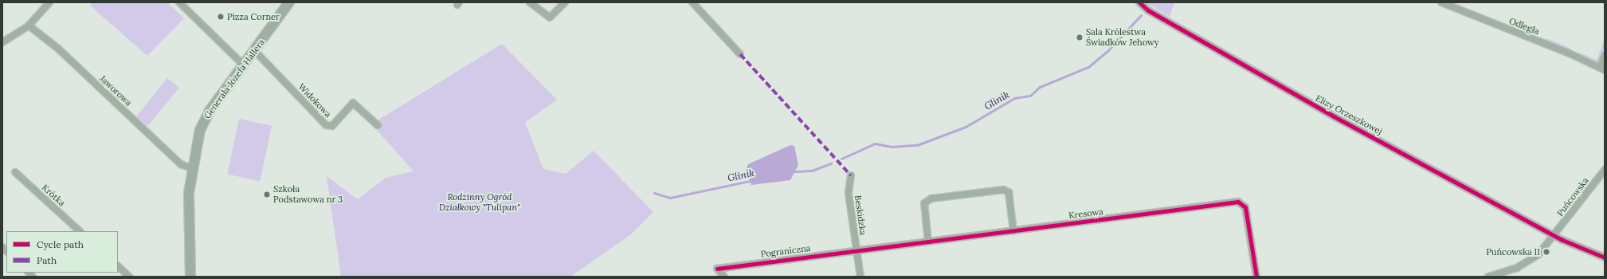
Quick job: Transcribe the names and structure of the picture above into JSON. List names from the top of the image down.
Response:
{
  "streets": {
    "street": [
      "Odległa",
      "Generała Józefa Hallera",
      "Jaworowa",
      "Widokowa",
      "Elizy Orzeszkowej",
      "Krótka",
      "Puńcowska",
      "Kresowa",
      "Beskidzka",
      "Pograniczna"
    ]
  },
  "crossings": [
    ["Generała Józefa Hallera", "Jaworowa"],
    ["Generała Józefa Hallera", "Widokowa"],
    ["Elizy Orzeszkowej", "Puńcowska"],
    ["Kresowa", "Beskidzka"],
    ["Kresowa", "Pograniczna"],
    ["Beskidzka", "Pograniczna"]
  ],
  "water": ["Glinik"],
  "parks": ["Rodzinny Ogród Działkowy \"Tulipan\""],
  "places": [
    "Pizza Corner",
    "Sala Królestwa Świadków Jehowy",
    "Szkoła Podstawowa nr 3",
    "Puńcowska II"
  ],
  "legend": ["Cycle path", "Path"]
}
